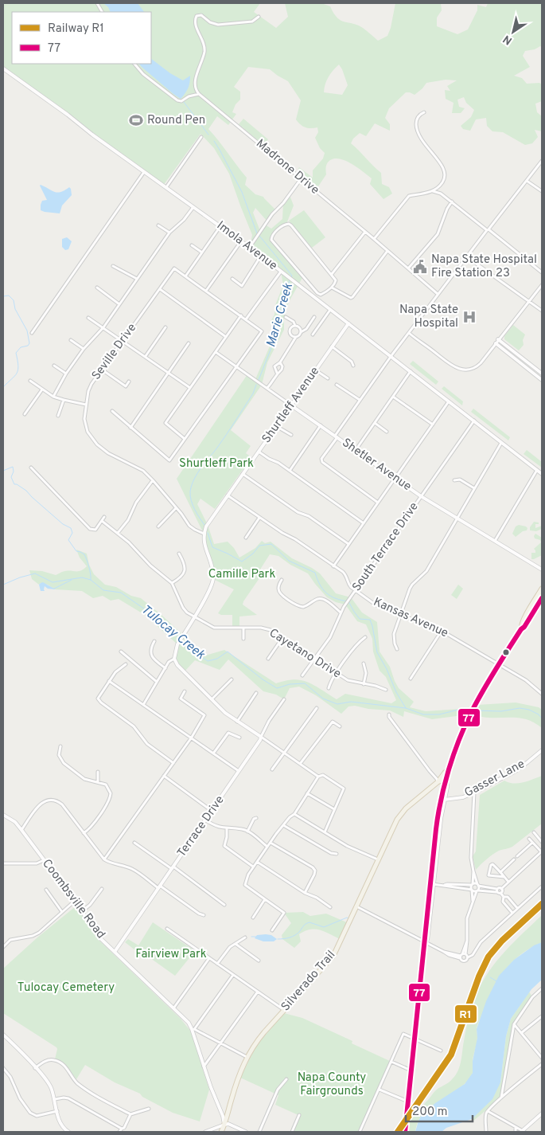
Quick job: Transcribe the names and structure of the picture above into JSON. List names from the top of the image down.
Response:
{
  "streets": {
    "main road": ["Silverado Trail"],
    "street": [
      "Madrone Drive",
      "Imola Avenue",
      "Seville Drive",
      "Shurtleff Avenue",
      "Shetler Avenue",
      "South Terrace Drive",
      "Kansas Avenue",
      "Cayetano Drive",
      "Gasser Lane",
      "Terrace Drive",
      "Coombsville Road"
    ]
  },
  "crossings": [
    ["Imola Avenue", "Shurtleff Avenue"],
    ["Imola Avenue", "South Terrace Drive"],
    ["Seville Drive", "Shurtleff Avenue"],
    ["Shurtleff Avenue", "Shetler Avenue"],
    ["Shurtleff Avenue", "Kansas Avenue"],
    ["Shetler Avenue", "South Terrace Drive"],
    ["South Terrace Drive", "Kansas Avenue"],
    ["South Terrace Drive", "Cayetano Drive"],
    ["Terrace Drive", "Coombsville Road"],
    ["Coombsville Road", "Silverado Trail"]
  ],
  "water": ["Marie Creek", "Tulocay Creek"],
  "parks": [
    "Shurtleff Park",
    "Camille Park",
    "Fairview Park",
    "Tulocay Cemetery",
    "Napa County Fairgrounds"
  ],
  "places": {
    "sports": ["Round Pen"],
    "public building": ["Napa State Hospital Fire Station 23"],
    "hospital": ["Napa State Hospital"]
  },
  "lines": ["transit line 77", "rail line R1"],
  "legend": ["Railway R1", "77"],
  "scale_bar": "200 m",
  "north": "bottom left"
}
